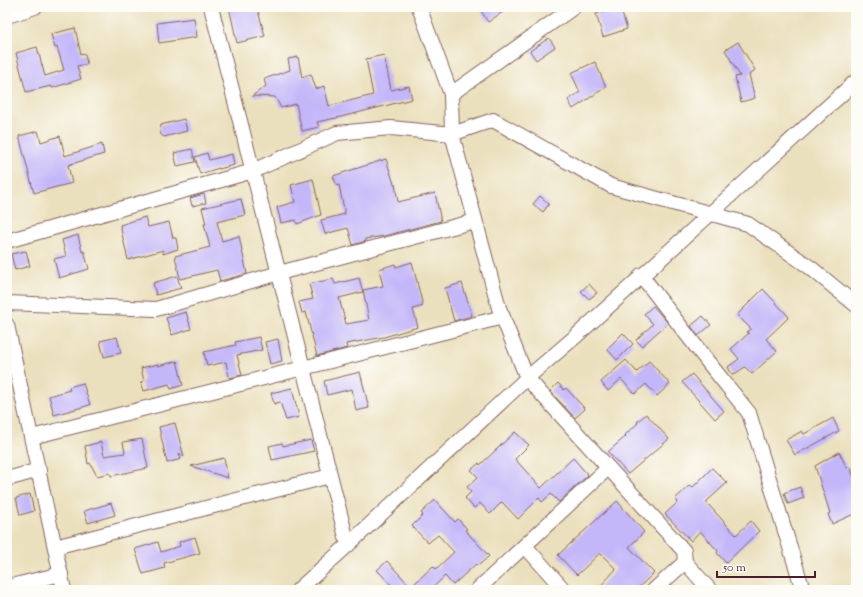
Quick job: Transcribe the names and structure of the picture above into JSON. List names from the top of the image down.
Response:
{
  "scale_bar": "50 m"
}
